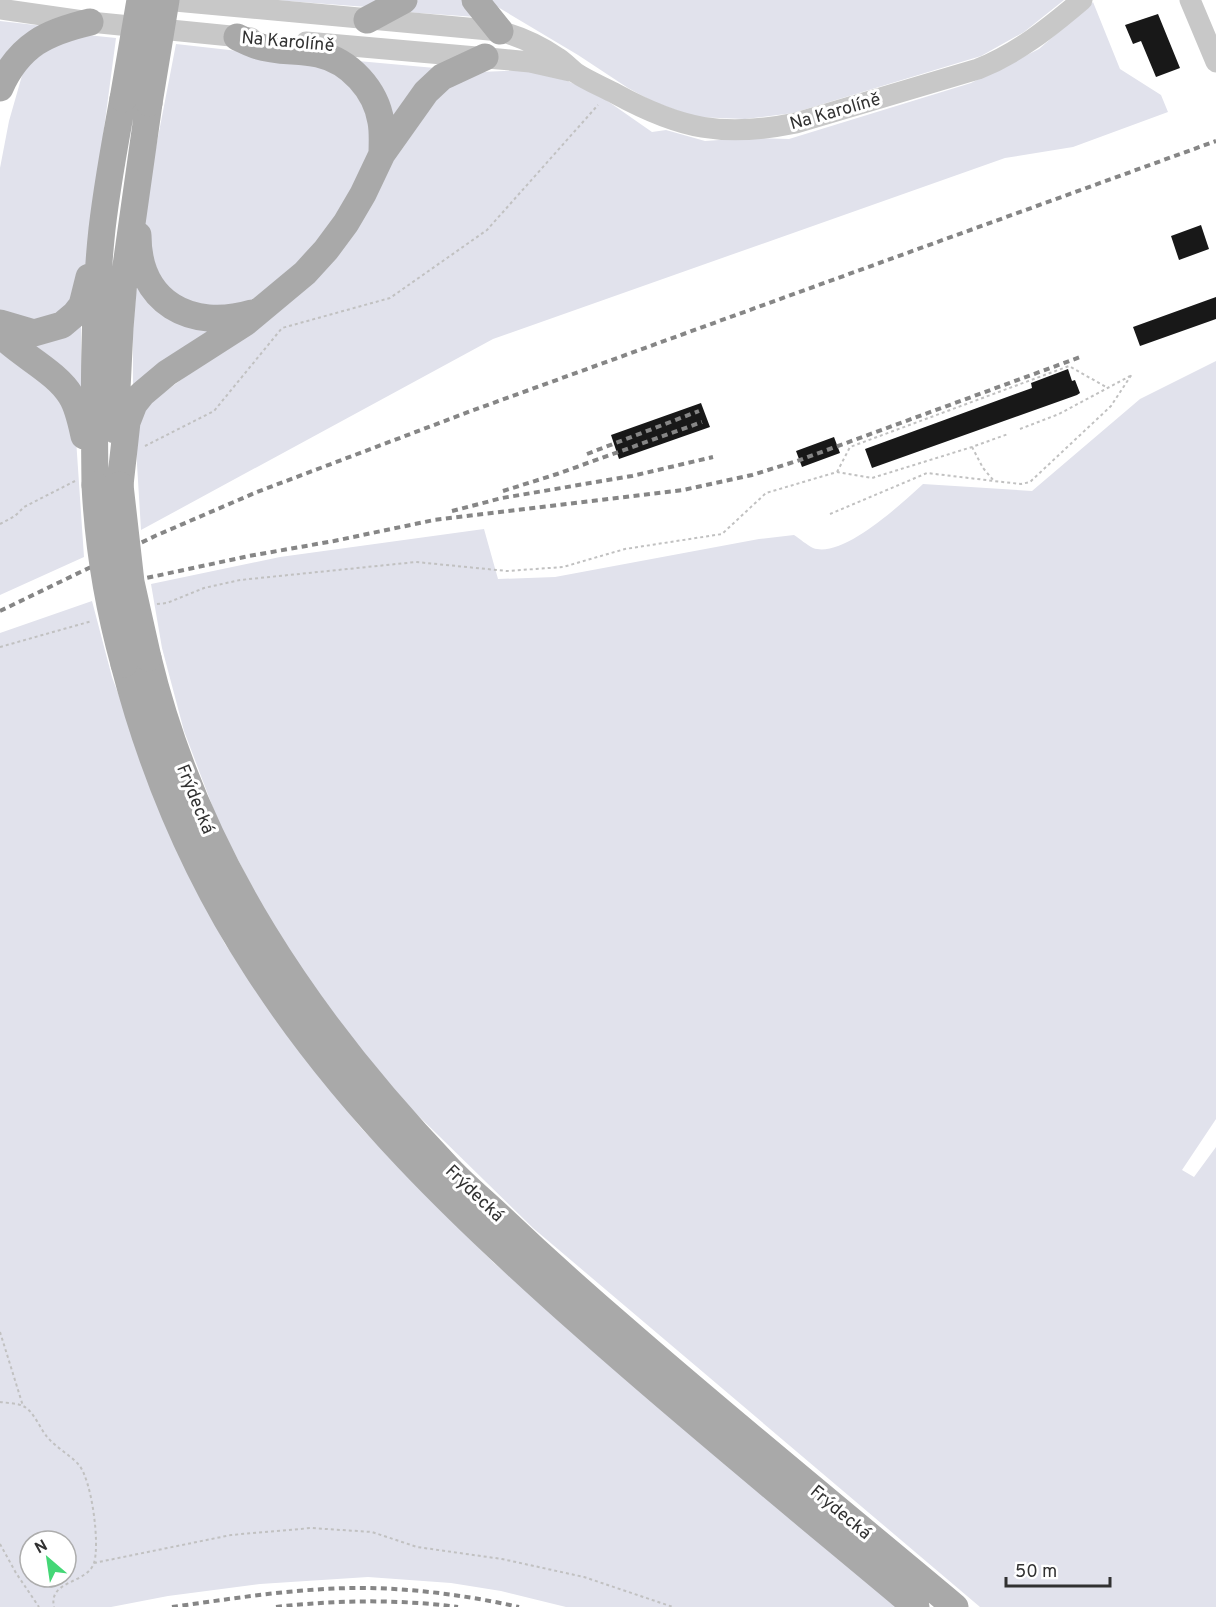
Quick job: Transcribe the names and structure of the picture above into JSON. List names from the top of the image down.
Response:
{
  "streets": {
    "main road": ["Frýdecká"],
    "street": ["Na Karolíně"]
  },
  "scale_bar": "50 m",
  "north": "top left"
}
